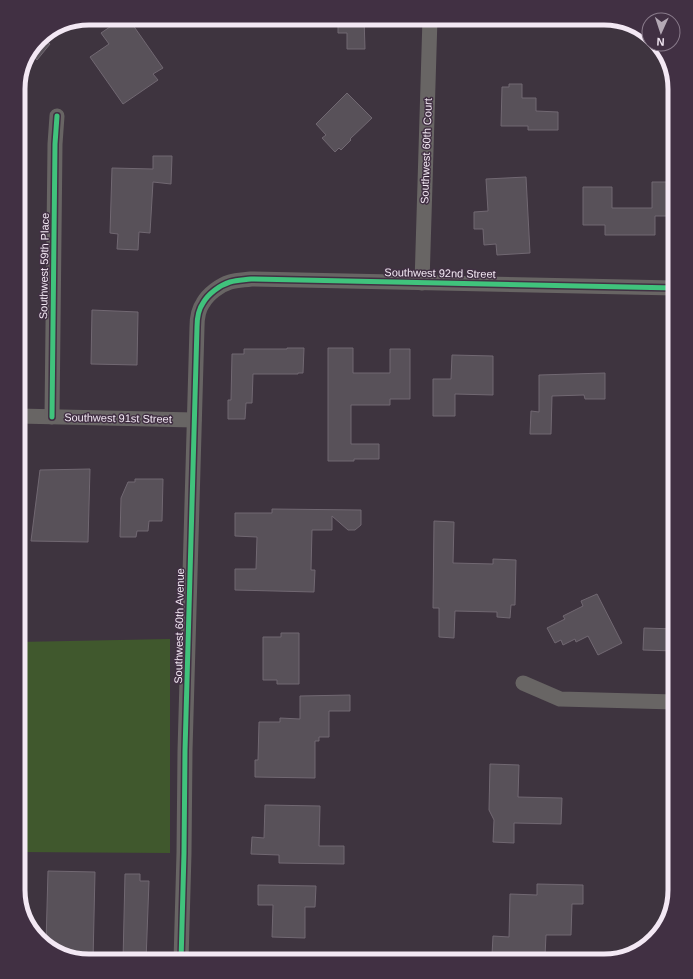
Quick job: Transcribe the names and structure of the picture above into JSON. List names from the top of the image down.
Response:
{
  "streets": {
    "street": [
      "Southwest 60th Court",
      "Southwest 59th Place",
      "Southwest 92nd Street",
      "Southwest 91st Street",
      "Southwest 60th Avenue"
    ]
  },
  "crossings": [
    ["Southwest 60th Court", "Southwest 92nd Street"],
    ["Southwest 59th Place", "Southwest 91st Street"],
    ["Southwest 92nd Street", "Southwest 60th Avenue"],
    ["Southwest 91st Street", "Southwest 60th Avenue"]
  ],
  "north": "bottom"
}
